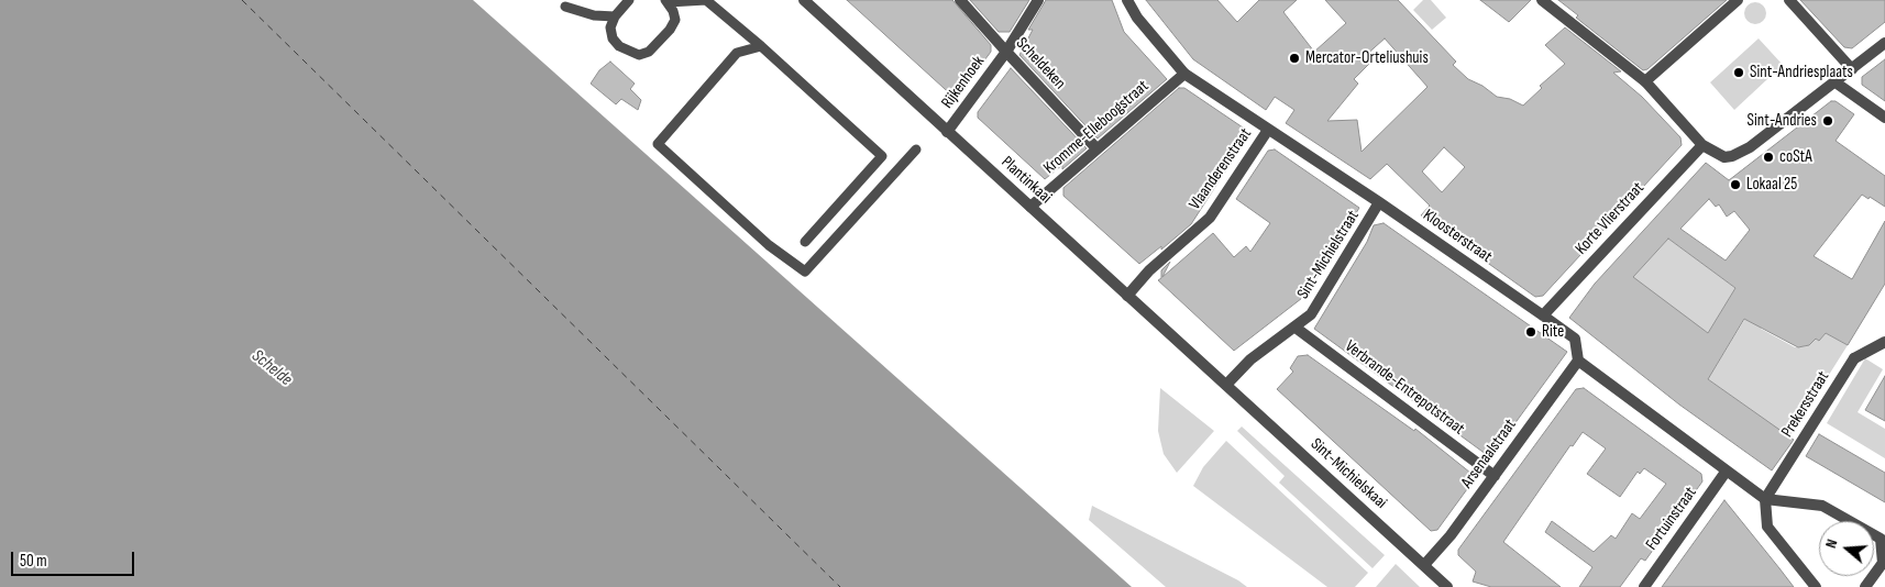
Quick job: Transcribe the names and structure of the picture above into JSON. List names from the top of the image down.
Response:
{
  "streets": {
    "street": [
      "Scheldeken",
      "Rijkenhoek",
      "Kromme-Elleboogstraat",
      "Vlaanderenstraat",
      "Plantinkaai",
      "Korte Vlierstraat",
      "Kloosterstraat",
      "Sint-Michielstraat",
      "Verbrande-Entrepotstraat",
      "Prekersstraat",
      "Arsenaalstraat",
      "Sint-Michielskaai",
      "Fortuinstraat"
    ]
  },
  "crossings": [
    ["Scheldeken", "Rijkenhoek"],
    ["Scheldeken", "Kromme-Elleboogstraat"],
    ["Rijkenhoek", "Plantinkaai"],
    ["Kromme-Elleboogstraat", "Plantinkaai"],
    ["Kromme-Elleboogstraat", "Kloosterstraat"],
    ["Vlaanderenstraat", "Plantinkaai"],
    ["Vlaanderenstraat", "Kloosterstraat"],
    ["Plantinkaai", "Sint-Michielstraat"],
    ["Plantinkaai", "Sint-Michielskaai"],
    ["Korte Vlierstraat", "Kloosterstraat"],
    ["Kloosterstraat", "Sint-Michielstraat"],
    ["Kloosterstraat", "Arsenaalstraat"],
    ["Sint-Michielstraat", "Verbrande-Entrepotstraat"],
    ["Sint-Michielstraat", "Sint-Michielskaai"],
    ["Verbrande-Entrepotstraat", "Arsenaalstraat"],
    ["Arsenaalstraat", "Sint-Michielskaai"]
  ],
  "water": ["Schelde"],
  "places": [
    "Mercator-Orteliushuis",
    "Sint-Andriesplaats",
    "Sint-Andries",
    "coStA",
    "Lokaal 25",
    "Rite"
  ],
  "scale_bar": "50 m",
  "north": "left"
}
